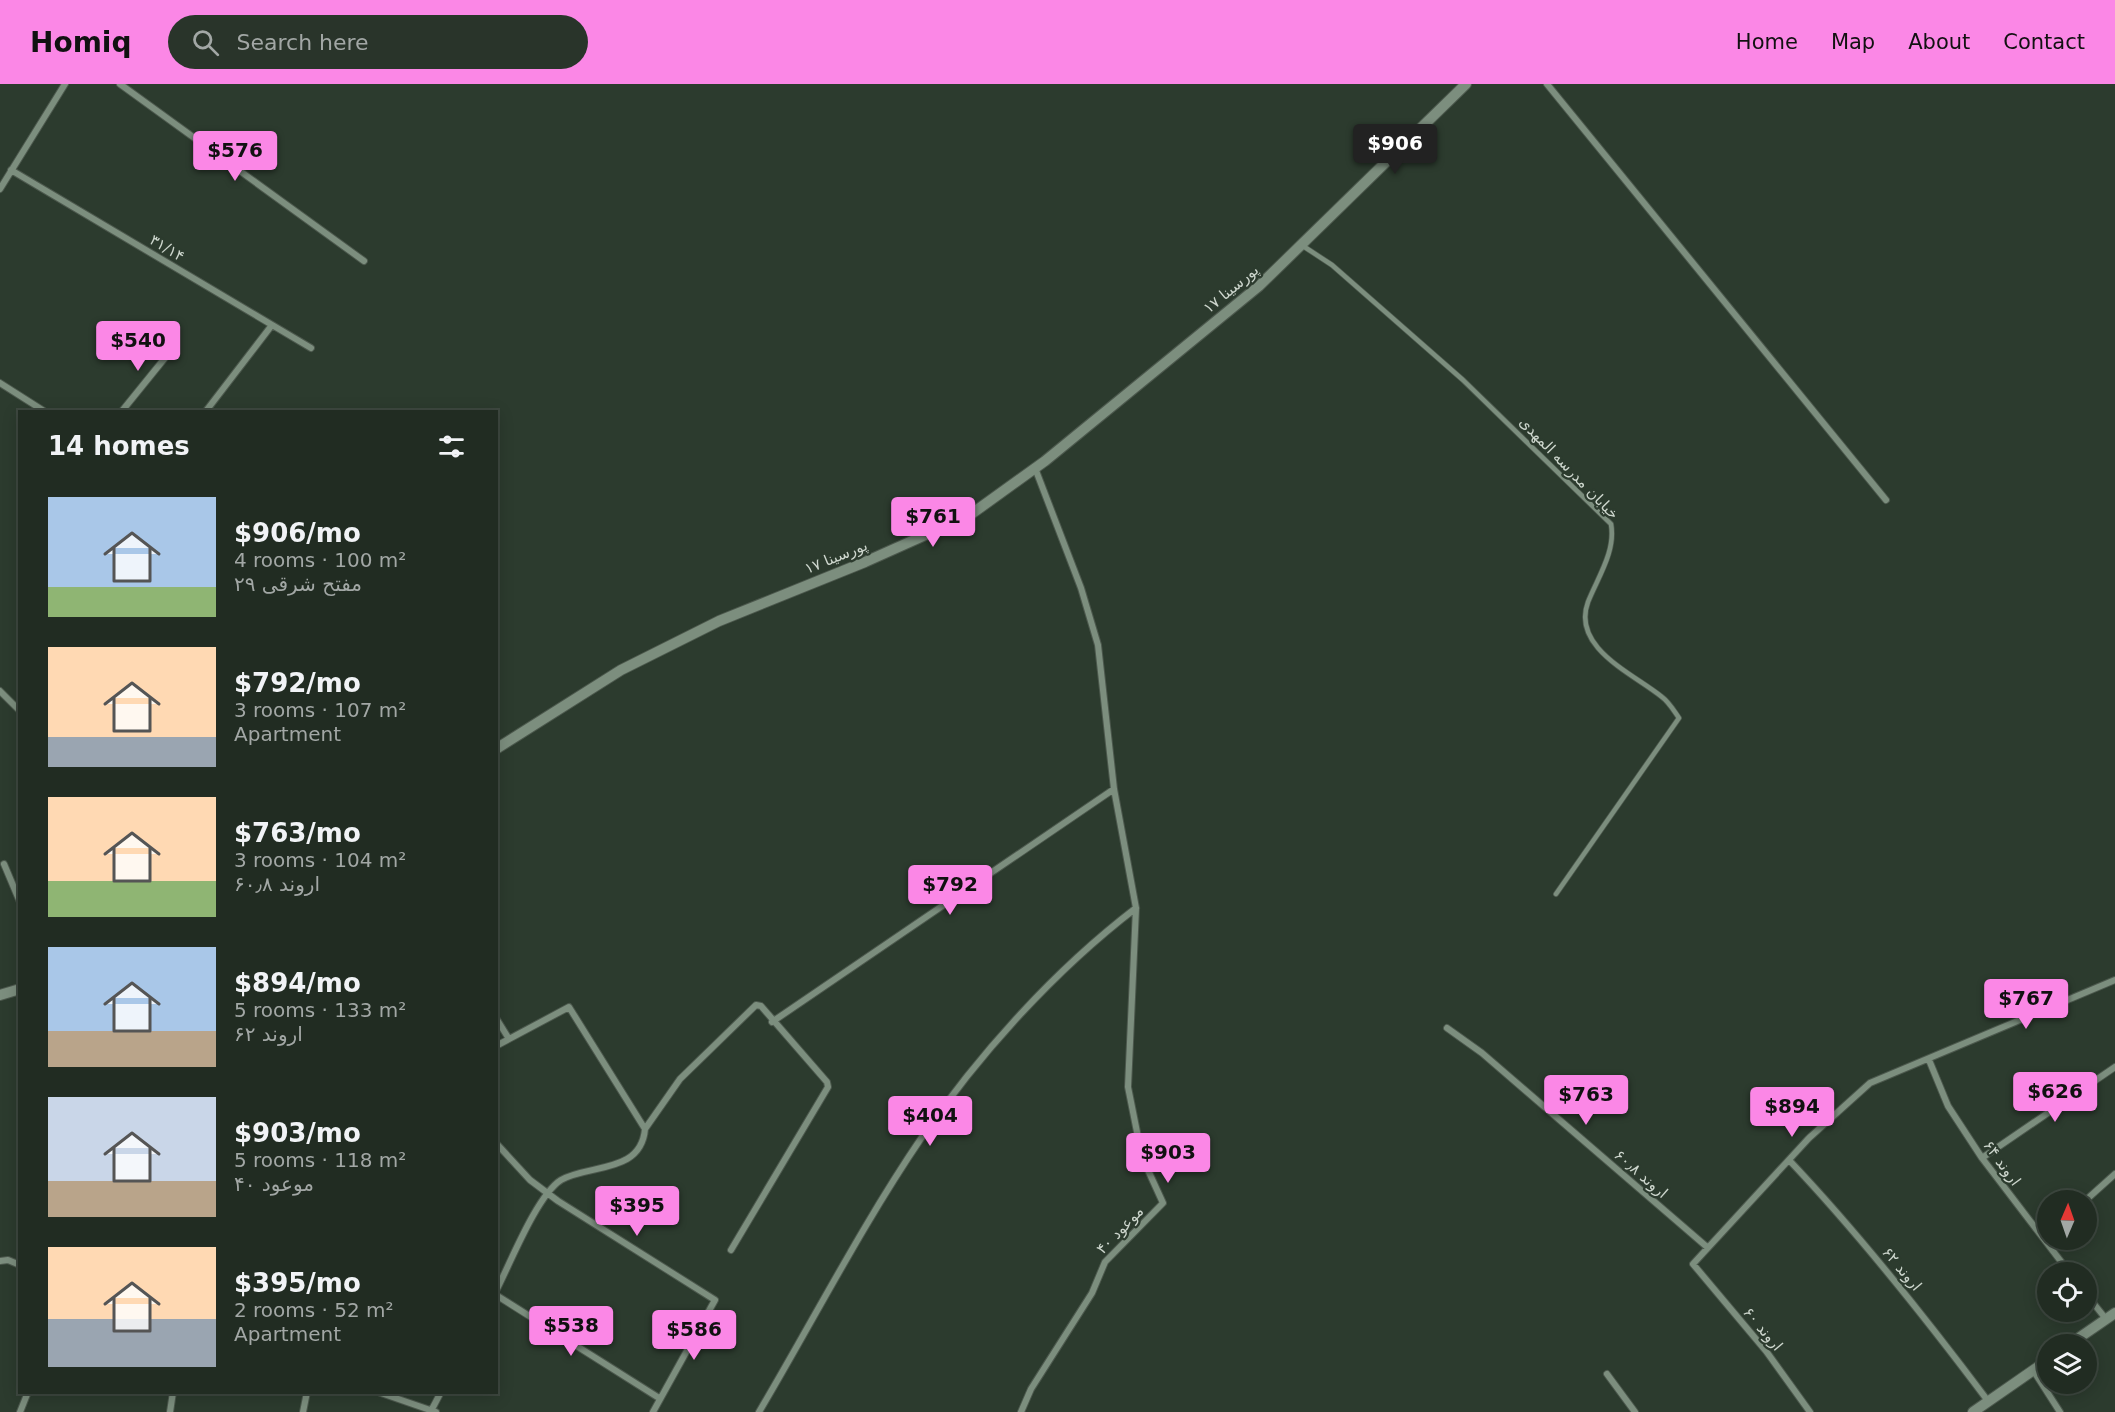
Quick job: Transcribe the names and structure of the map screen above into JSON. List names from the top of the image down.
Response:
{
  "streets": {
    "street": [
      "۳۱/۱۴",
      "پورسینا ۱۷",
      "اروند ۶۴",
      "اروند ۶۰٫۸",
      "موعود ۴۰",
      "اروند ۶۲",
      "اروند ۶۰"
    ],
    "lane": ["خیابان مدرسه المهدی"]
  },
  "crossings": [
    ["پورسینا ۱۷", "خیابان مدرسه المهدی"],
    ["اروند ۶۰٫۸", "اروند ۶۰"]
  ],
  "north": "top",
  "page": {
    "header": "Homiq",
    "search": "Search here",
    "nav": [
      "Home",
      "Map",
      "About",
      "Contact"
    ],
    "price": [
      "$906",
      "$576",
      "$540",
      "$761",
      "$792",
      "$767",
      "$626",
      "$763",
      "$894",
      "$404",
      "$903",
      "$395",
      "$538",
      "$586"
    ],
    "heading": "14 homes",
    "list": [
      {
        "name": "$906/mo",
        "note": "4 rooms · 100 m² · مفتح شرقی ۲۹"
      },
      {
        "name": "$792/mo",
        "note": "3 rooms · 107 m² · Apartment"
      },
      {
        "name": "$763/mo",
        "note": "3 rooms · 104 m² · اروند ۶۰٫۸"
      },
      {
        "name": "$894/mo",
        "note": "5 rooms · 133 m² · اروند ۶۲"
      },
      {
        "name": "$903/mo",
        "note": "5 rooms · 118 m² · موعود ۴۰"
      },
      {
        "name": "$395/mo",
        "note": "2 rooms · 52 m² · Apartment"
      }
    ]
  }
}
